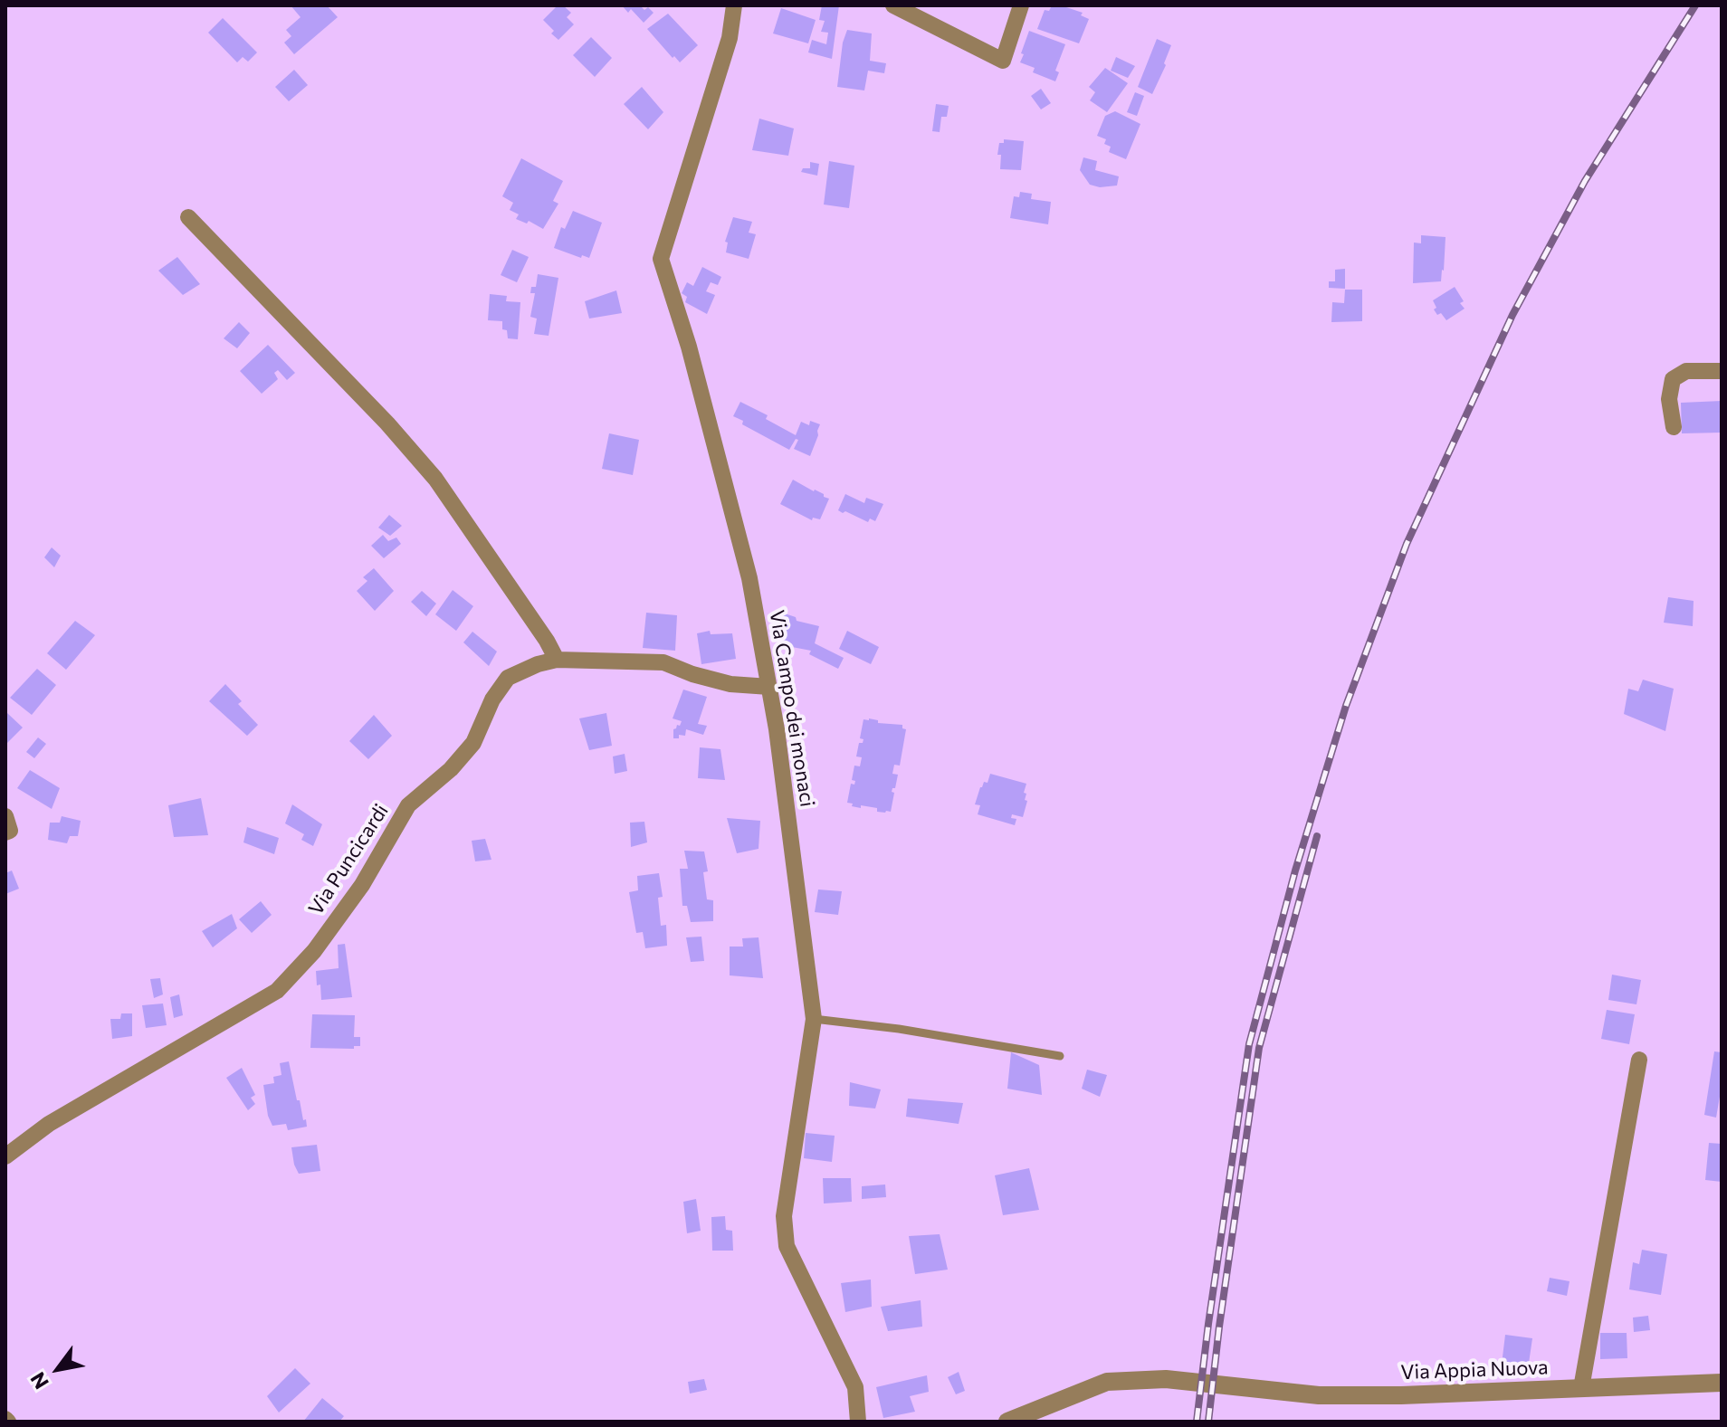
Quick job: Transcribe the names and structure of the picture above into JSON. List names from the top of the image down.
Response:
{
  "streets": {
    "street": ["Via Campo dei monaci", "Via Puncicardi", "Via Appia Nuova"]
  },
  "crossings": [
    ["Via Campo dei monaci", "Via Puncicardi"]
  ],
  "north": "bottom left"
}
